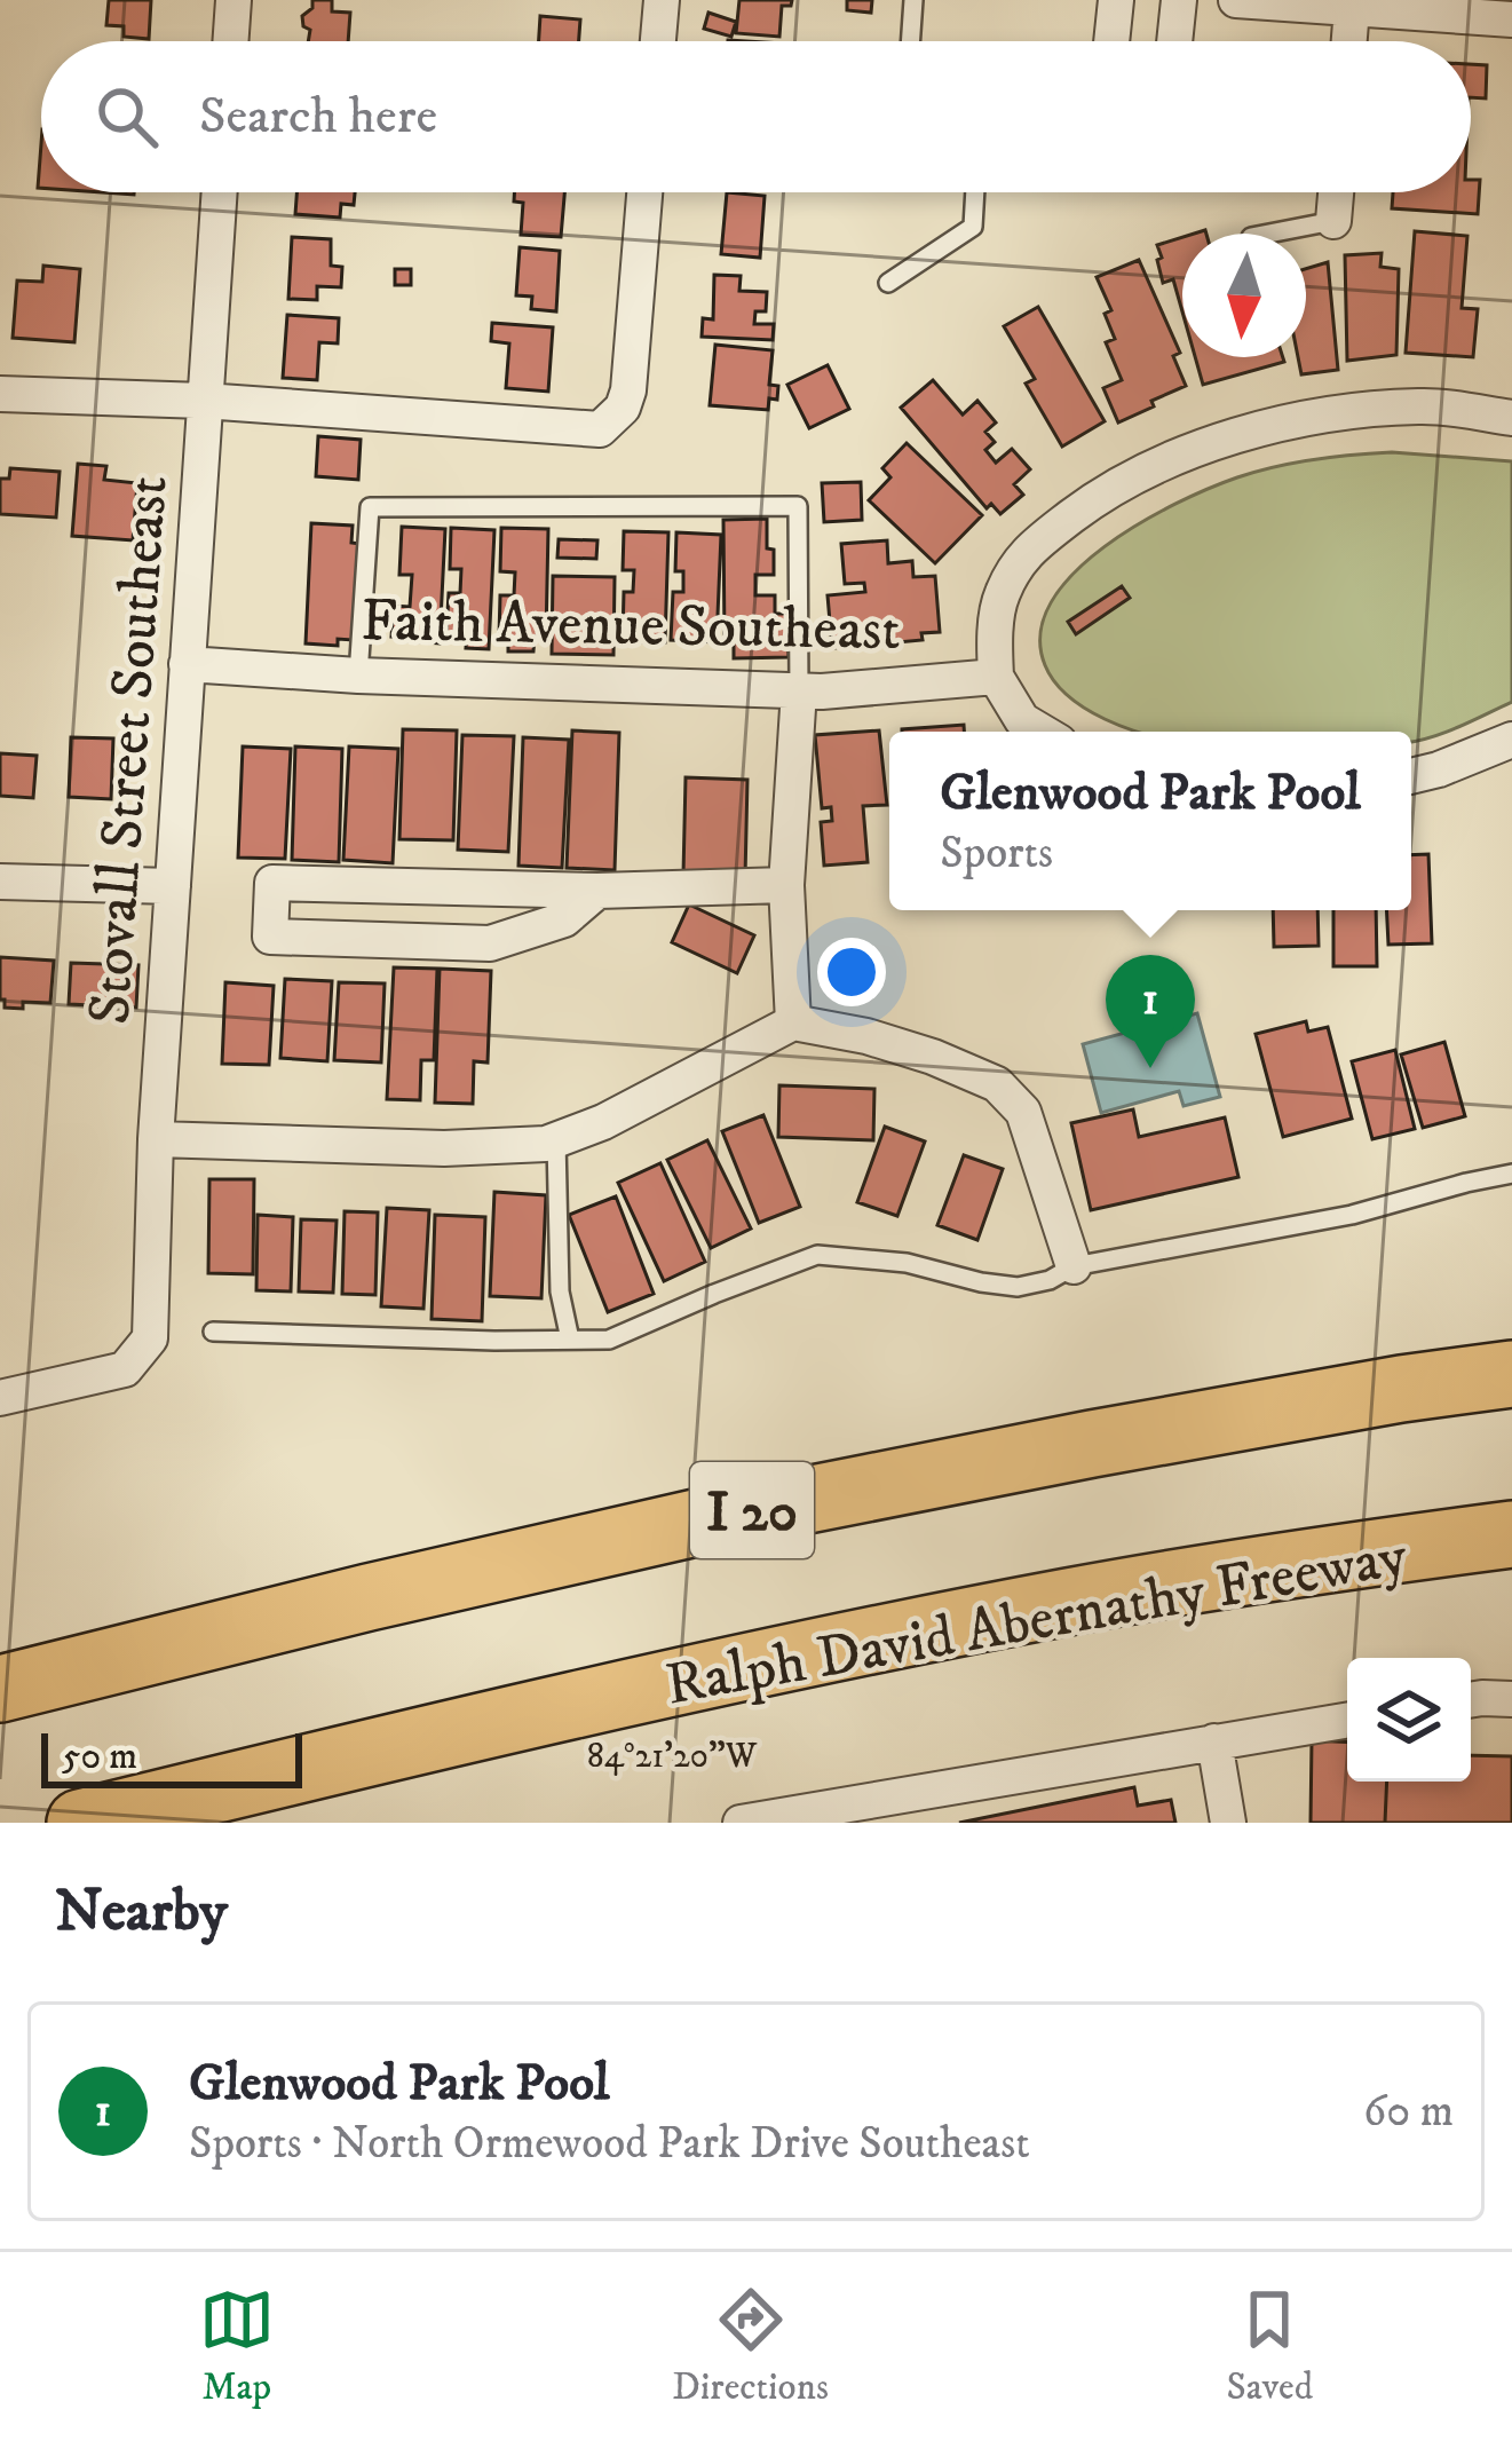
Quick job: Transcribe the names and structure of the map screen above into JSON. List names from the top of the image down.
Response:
{
  "streets": {
    "highway": ["I 20", "Ralph David Abernathy Freeway"],
    "street": ["Faith Avenue Southeast", "Stovall Street Southeast"]
  },
  "crossings": [
    ["Faith Avenue Southeast", "Stovall Street Southeast"]
  ],
  "scale_bar": "50 m",
  "north": "bottom",
  "page": {
    "search": "Search here",
    "popup": ["Glenwood Park Pool", "Sports"],
    "pins": "1",
    "scale": "50 m",
    "heading": "Nearby",
    "list": [
      {
        "mark": "1",
        "name": "Glenwood Park Pool",
        "note": "Sports · North Ormewood Park Drive Southeast",
        "value": "60 m"
      }
    ],
    "nav": ["Map", "Directions", "Saved"]
  },
  "coordinates": ["84°21'20\"W"]
}
